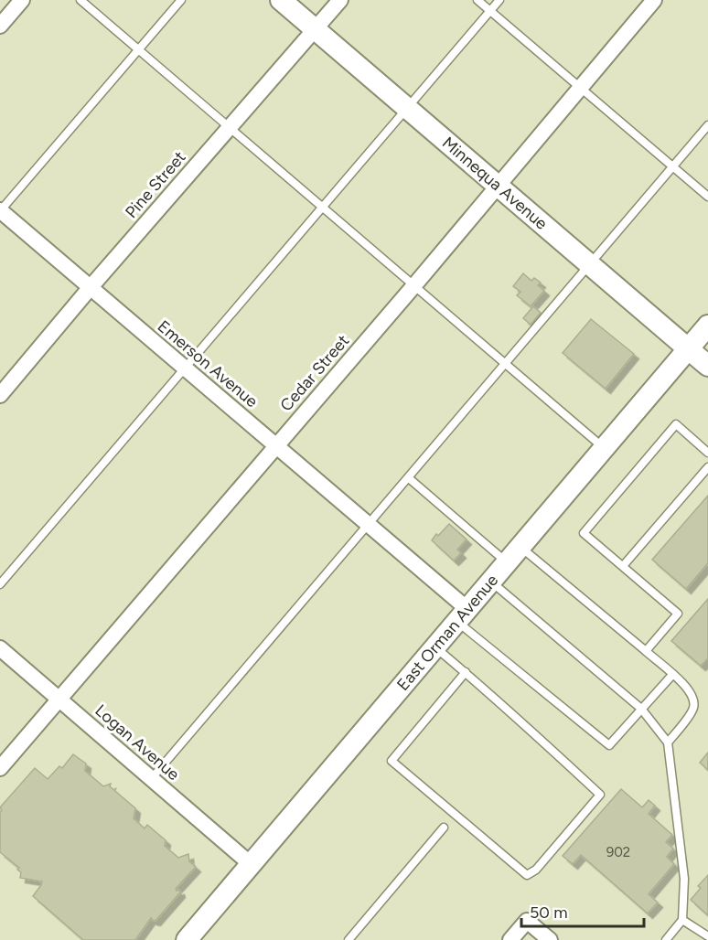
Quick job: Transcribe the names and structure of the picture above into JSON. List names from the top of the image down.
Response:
{
  "streets": {
    "street": [
      "Minnequa Avenue",
      "Pine Street",
      "Emerson Avenue",
      "Cedar Street",
      "East Orman Avenue",
      "Logan Avenue"
    ]
  },
  "crossings": [
    ["Minnequa Avenue", "Pine Street"],
    ["Minnequa Avenue", "Cedar Street"],
    ["Minnequa Avenue", "East Orman Avenue"],
    ["Pine Street", "Emerson Avenue"],
    ["Emerson Avenue", "Cedar Street"],
    ["Emerson Avenue", "East Orman Avenue"],
    ["Cedar Street", "Logan Avenue"],
    ["East Orman Avenue", "Logan Avenue"]
  ],
  "house_numbers": ["902"],
  "scale_bar": "50 m"
}
